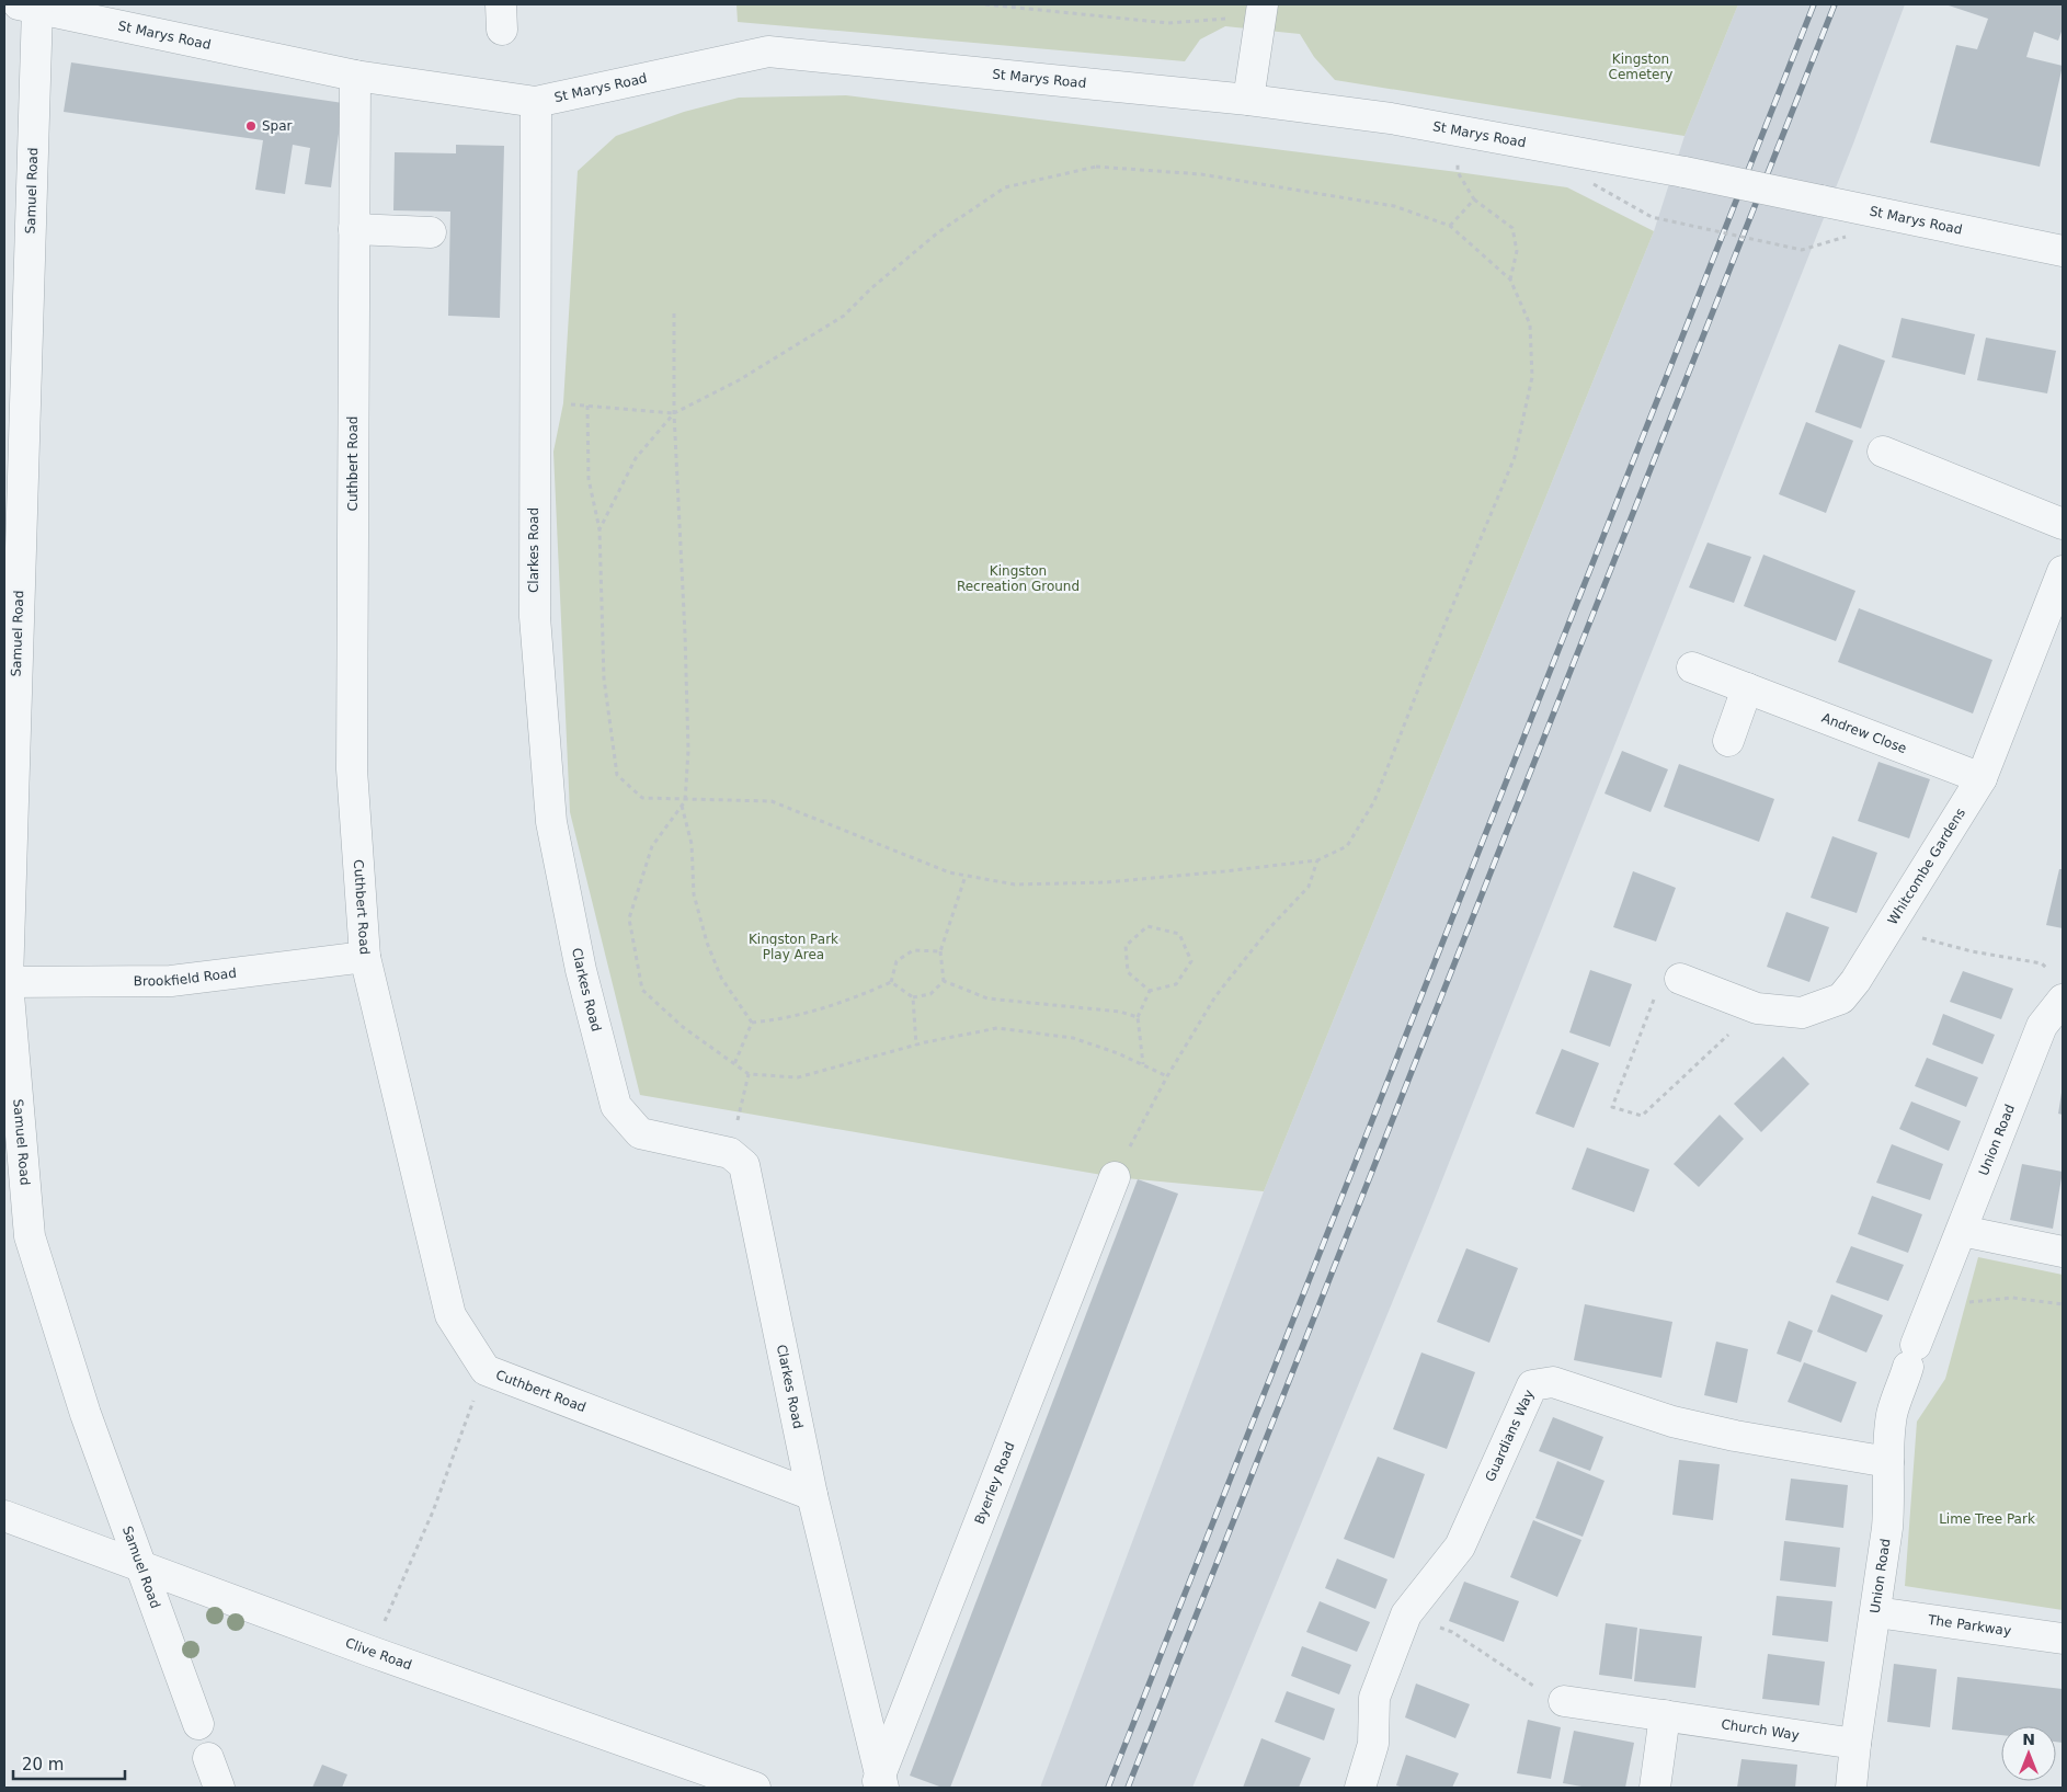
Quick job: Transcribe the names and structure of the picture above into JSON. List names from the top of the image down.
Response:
{
  "streets": {
    "street": [
      "St Marys Road",
      "Samuel Road",
      "Cuthbert Road",
      "Clarkes Road",
      "Andrew Close",
      "Whitcombe Gardens",
      "Brookfield Road",
      "Union Road",
      "Guardians Way",
      "Byerley Road",
      "The Parkway",
      "Clive Road",
      "Church Way"
    ]
  },
  "crossings": [
    ["St Marys Road", "Samuel Road"],
    ["St Marys Road", "Cuthbert Road"],
    ["St Marys Road", "Clarkes Road"],
    ["Samuel Road", "Brookfield Road"],
    ["Samuel Road", "Clive Road"],
    ["Cuthbert Road", "Clarkes Road"],
    ["Cuthbert Road", "Brookfield Road"],
    ["Clarkes Road", "Byerley Road"],
    ["Andrew Close", "Whitcombe Gardens"],
    ["Union Road", "Guardians Way"],
    ["Union Road", "The Parkway"],
    ["Union Road", "Church Way"]
  ],
  "parks": [
    "Kingston Cemetery",
    "Kingston Recreation Ground",
    "Kingston Park Play Area",
    "Lime Tree Park"
  ],
  "places": ["Spar"],
  "scale_bar": "20 m",
  "north": "top"
}
